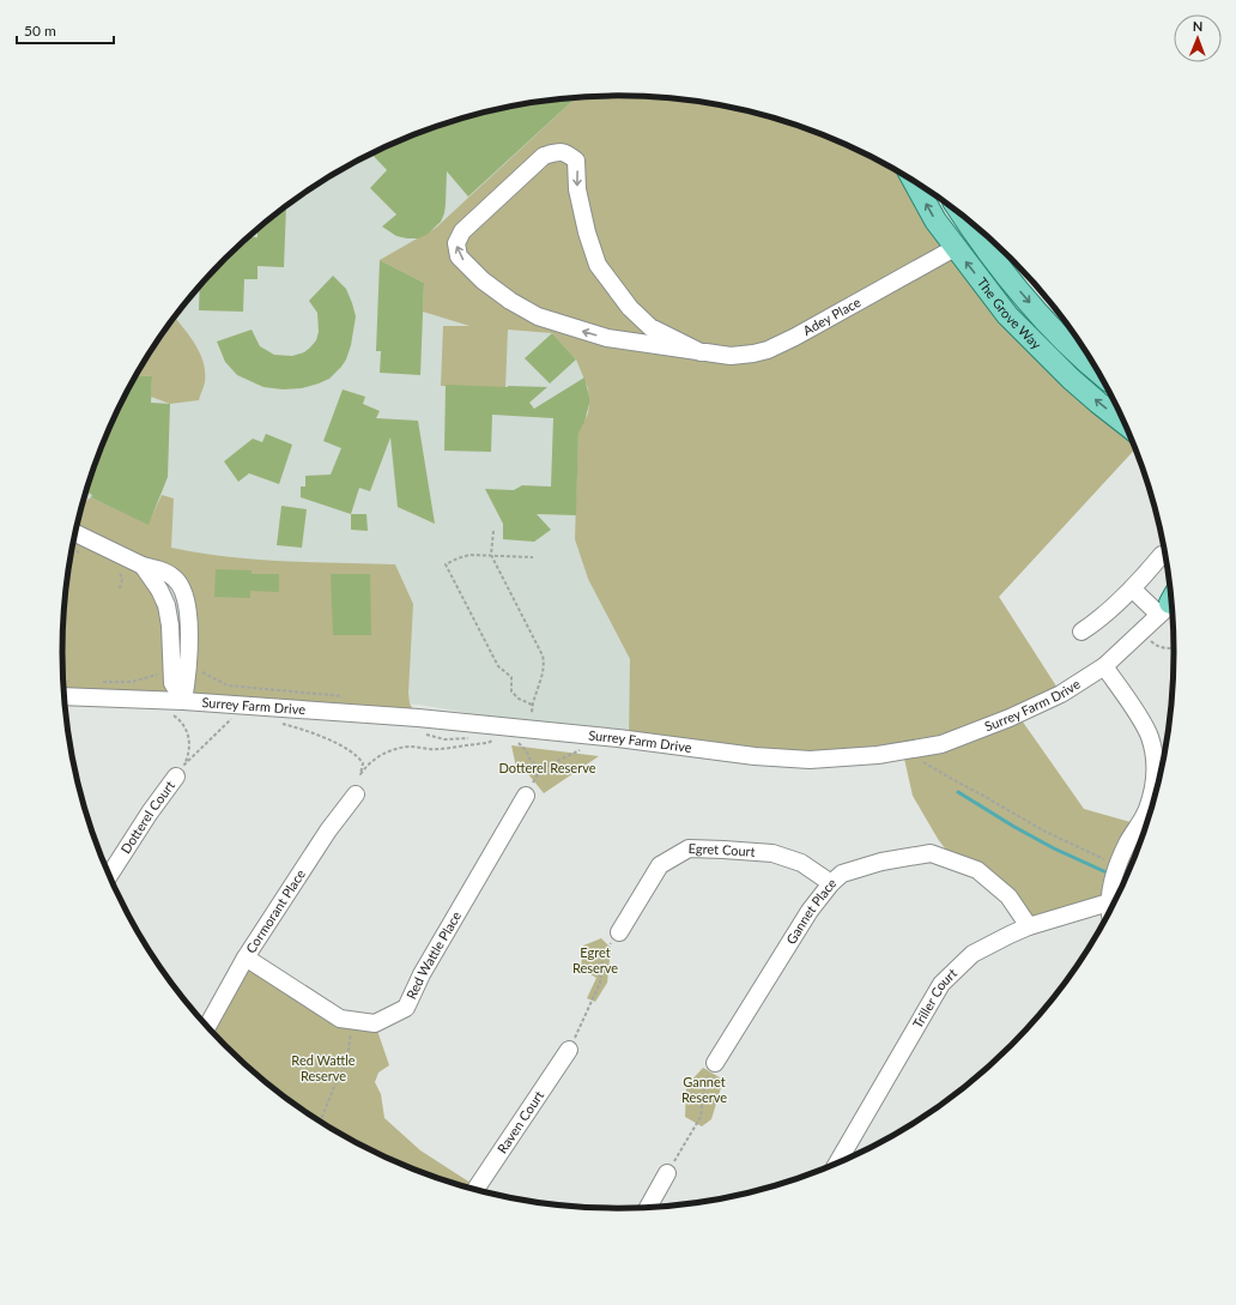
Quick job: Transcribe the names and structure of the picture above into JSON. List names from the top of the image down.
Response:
{
  "streets": {
    "main road": ["The Grove Way"],
    "street": [
      "Adey Place",
      "Surrey Farm Drive",
      "Dotterel Court",
      "Egret Court",
      "Cormorant Place",
      "Gannet Place",
      "Red Wattle Place",
      "Triller Court",
      "Raven Court"
    ]
  },
  "crossings": [
    ["The Grove Way", "Adey Place"],
    ["Egret Court", "Gannet Place"],
    ["Cormorant Place", "Red Wattle Place"],
    ["Gannet Place", "Triller Court"]
  ],
  "parks": [
    "Dotterel Reserve",
    "Egret Reserve",
    "Red Wattle Reserve",
    "Gannet Reserve"
  ],
  "scale_bar": "50 m",
  "north": "top"
}
